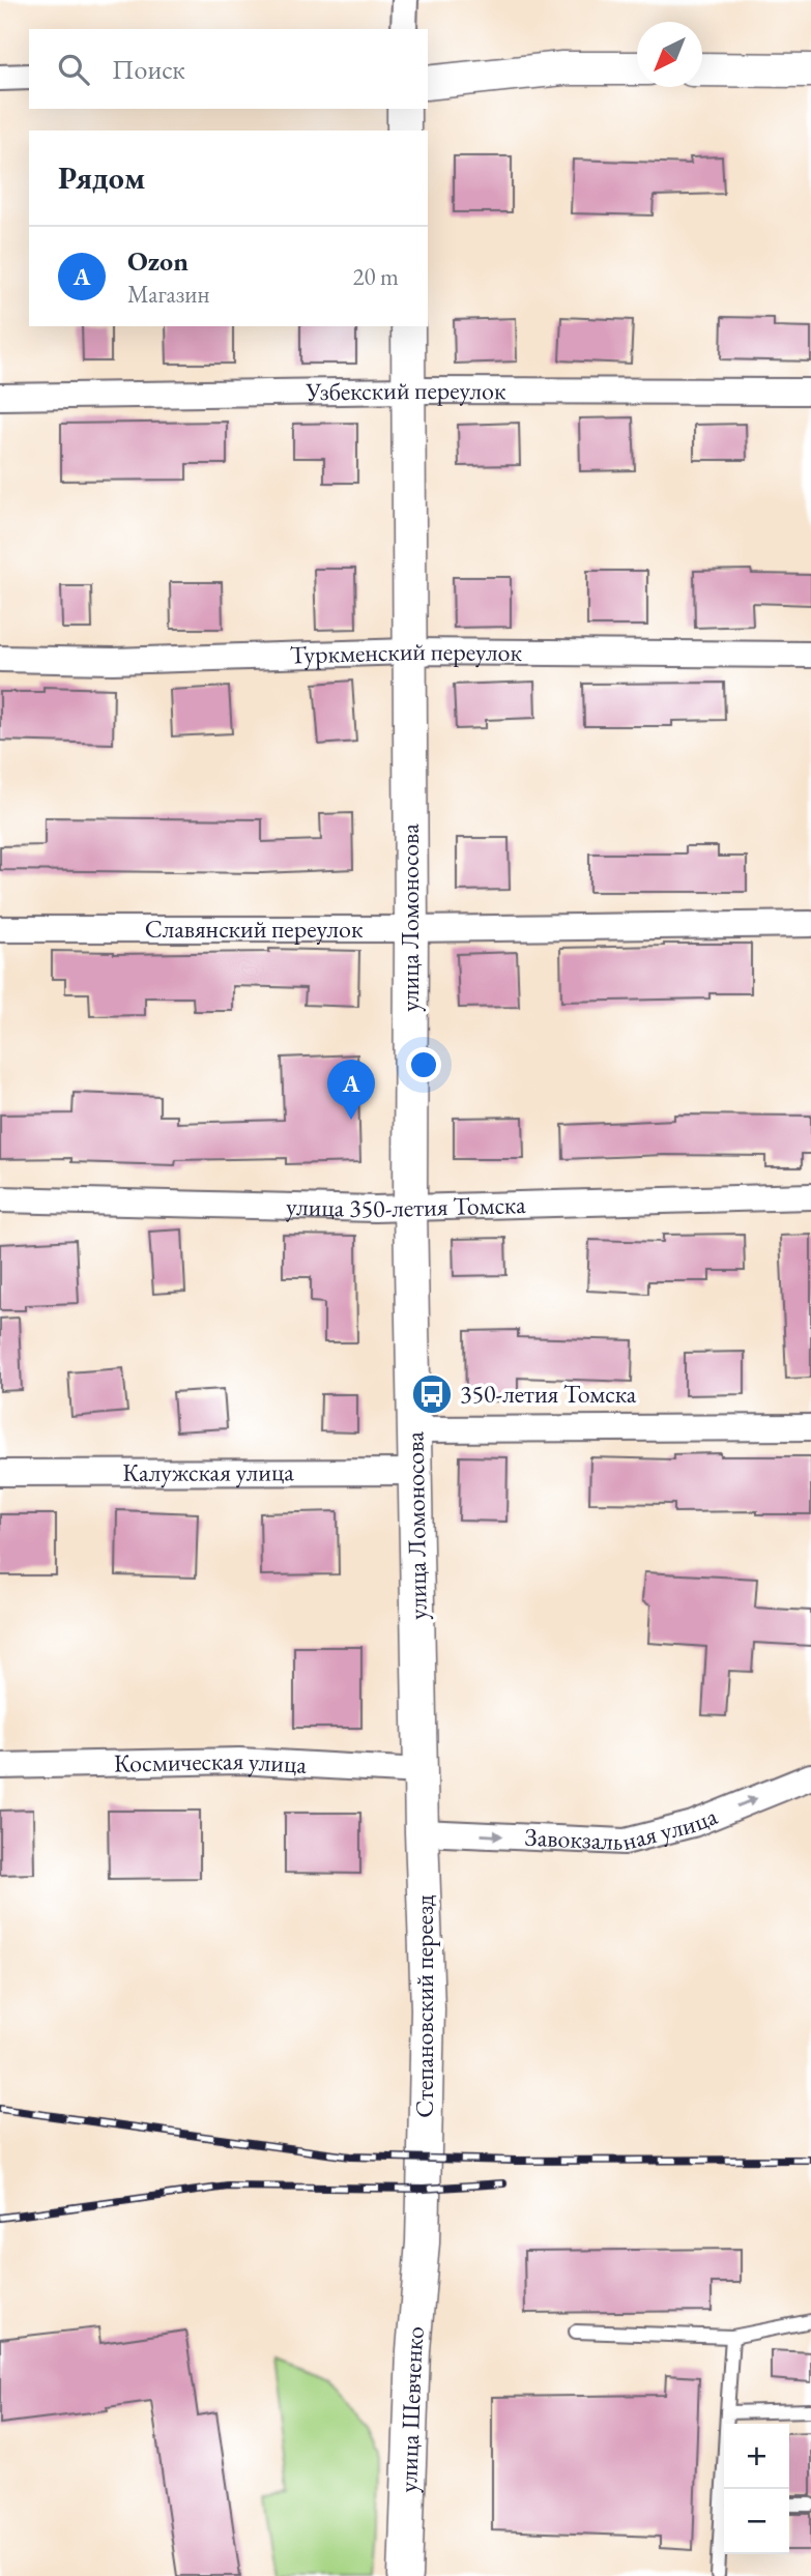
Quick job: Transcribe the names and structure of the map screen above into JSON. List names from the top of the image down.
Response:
{
  "streets": {
    "street": [
      "Узбекский переулок",
      "Туркменский переулок",
      "улица Ломоносова",
      "Славянский переулок",
      "улица 350-летия Томска",
      "Калужская улица",
      "Космическая улица",
      "Завокзальная улица",
      "Степановский переезд",
      "улица Шевченко"
    ]
  },
  "crossings": [
    ["Узбекский переулок", "улица Ломоносова"],
    ["Туркменский переулок", "улица Ломоносова"],
    ["улица Ломоносова", "Славянский переулок"],
    ["улица Ломоносова", "улица 350-летия Томска"],
    ["улица Ломоносова", "Калужская улица"],
    ["улица Ломоносова", "Космическая улица"],
    ["улица Ломоносова", "Степановский переезд"],
    ["Космическая улица", "Степановский переезд"],
    ["Завокзальная улица", "Степановский переезд"],
    ["Степановский переезд", "улица Шевченко"]
  ],
  "one_way": ["Завокзальная улица"],
  "places": {
    "bus stop": ["350-летия Томска"]
  },
  "north": "bottom left",
  "page": {
    "search": "Поиск",
    "heading": "Рядом",
    "list": [
      {
        "mark": "A",
        "name": "Ozon",
        "note": "Магазин",
        "value": "20 m"
      }
    ],
    "pins": "A",
    "map_buttons": ["+", "−"]
  }
}
